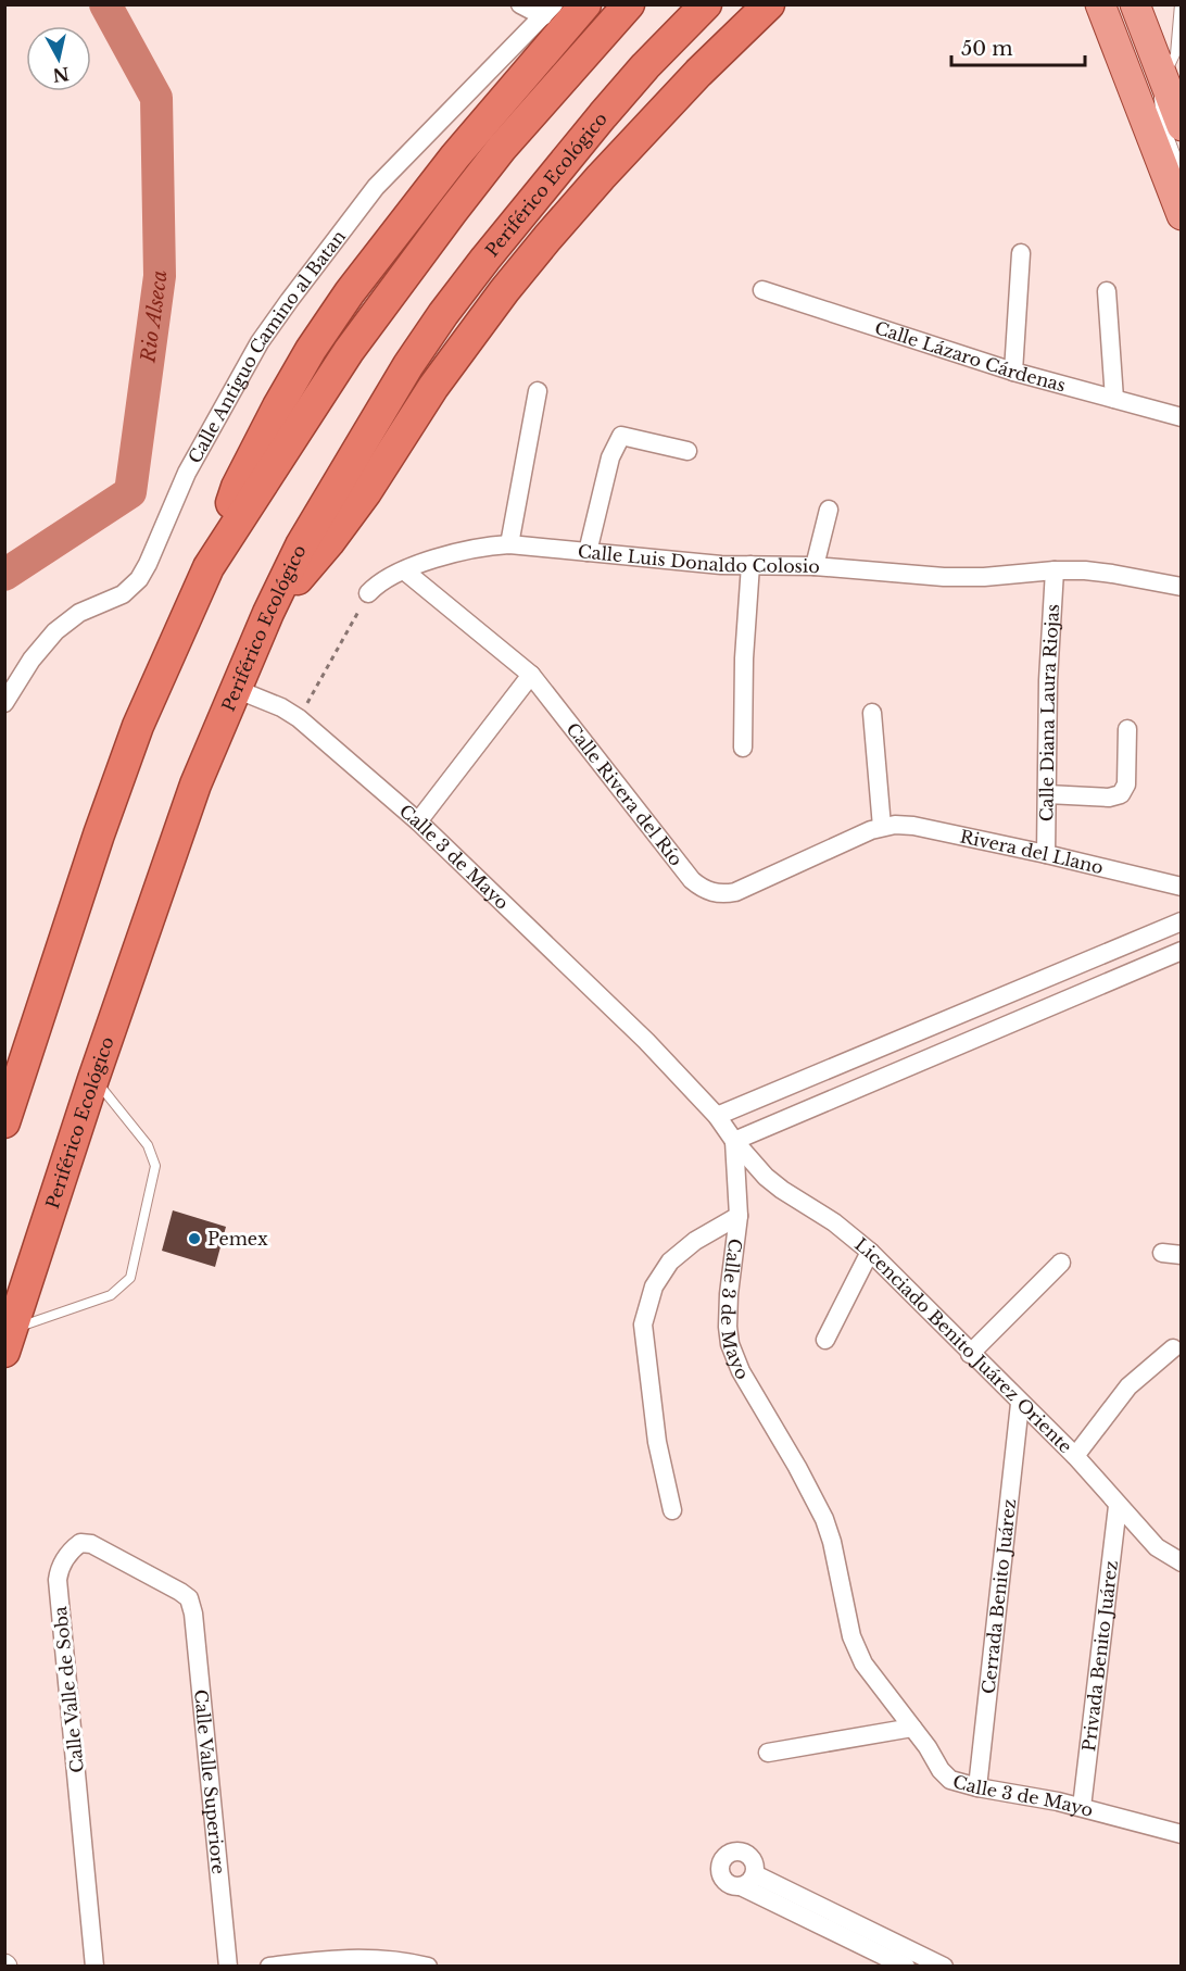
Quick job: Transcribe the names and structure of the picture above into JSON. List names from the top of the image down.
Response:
{
  "streets": {
    "highway": ["Periférico Ecológico"],
    "street": [
      "Calle Antiguo Camino al Batan",
      "Calle Lázaro Cárdenas",
      "Calle Luis Donaldo Colosio",
      "Calle Diana Laura Riojas",
      "Calle Rivera del Río",
      "Rivera del Llano",
      "Calle 3 de Mayo",
      "Licenciado Benito Juárez Oriente",
      "Cerrada Benito Juárez",
      "Privada Benito Juárez",
      "Calle Valle de Soba",
      "Calle Valle Superiore"
    ]
  },
  "crossings": [
    ["Periférico Ecológico", "Calle 3 de Mayo"],
    ["Calle Luis Donaldo Colosio", "Calle Diana Laura Riojas"],
    ["Calle Luis Donaldo Colosio", "Calle Rivera del Río"],
    ["Calle Diana Laura Riojas", "Rivera del Llano"],
    ["Calle Rivera del Río", "Rivera del Llano"],
    ["Calle 3 de Mayo", "Licenciado Benito Juárez Oriente"],
    ["Calle 3 de Mayo", "Cerrada Benito Juárez"],
    ["Calle 3 de Mayo", "Privada Benito Juárez"],
    ["Licenciado Benito Juárez Oriente", "Cerrada Benito Juárez"],
    ["Licenciado Benito Juárez Oriente", "Privada Benito Juárez"],
    ["Calle Valle de Soba", "Calle Valle Superiore"]
  ],
  "water": ["Rio Alseca"],
  "places": ["Pemex"],
  "scale_bar": "50 m",
  "north": "bottom"
}
